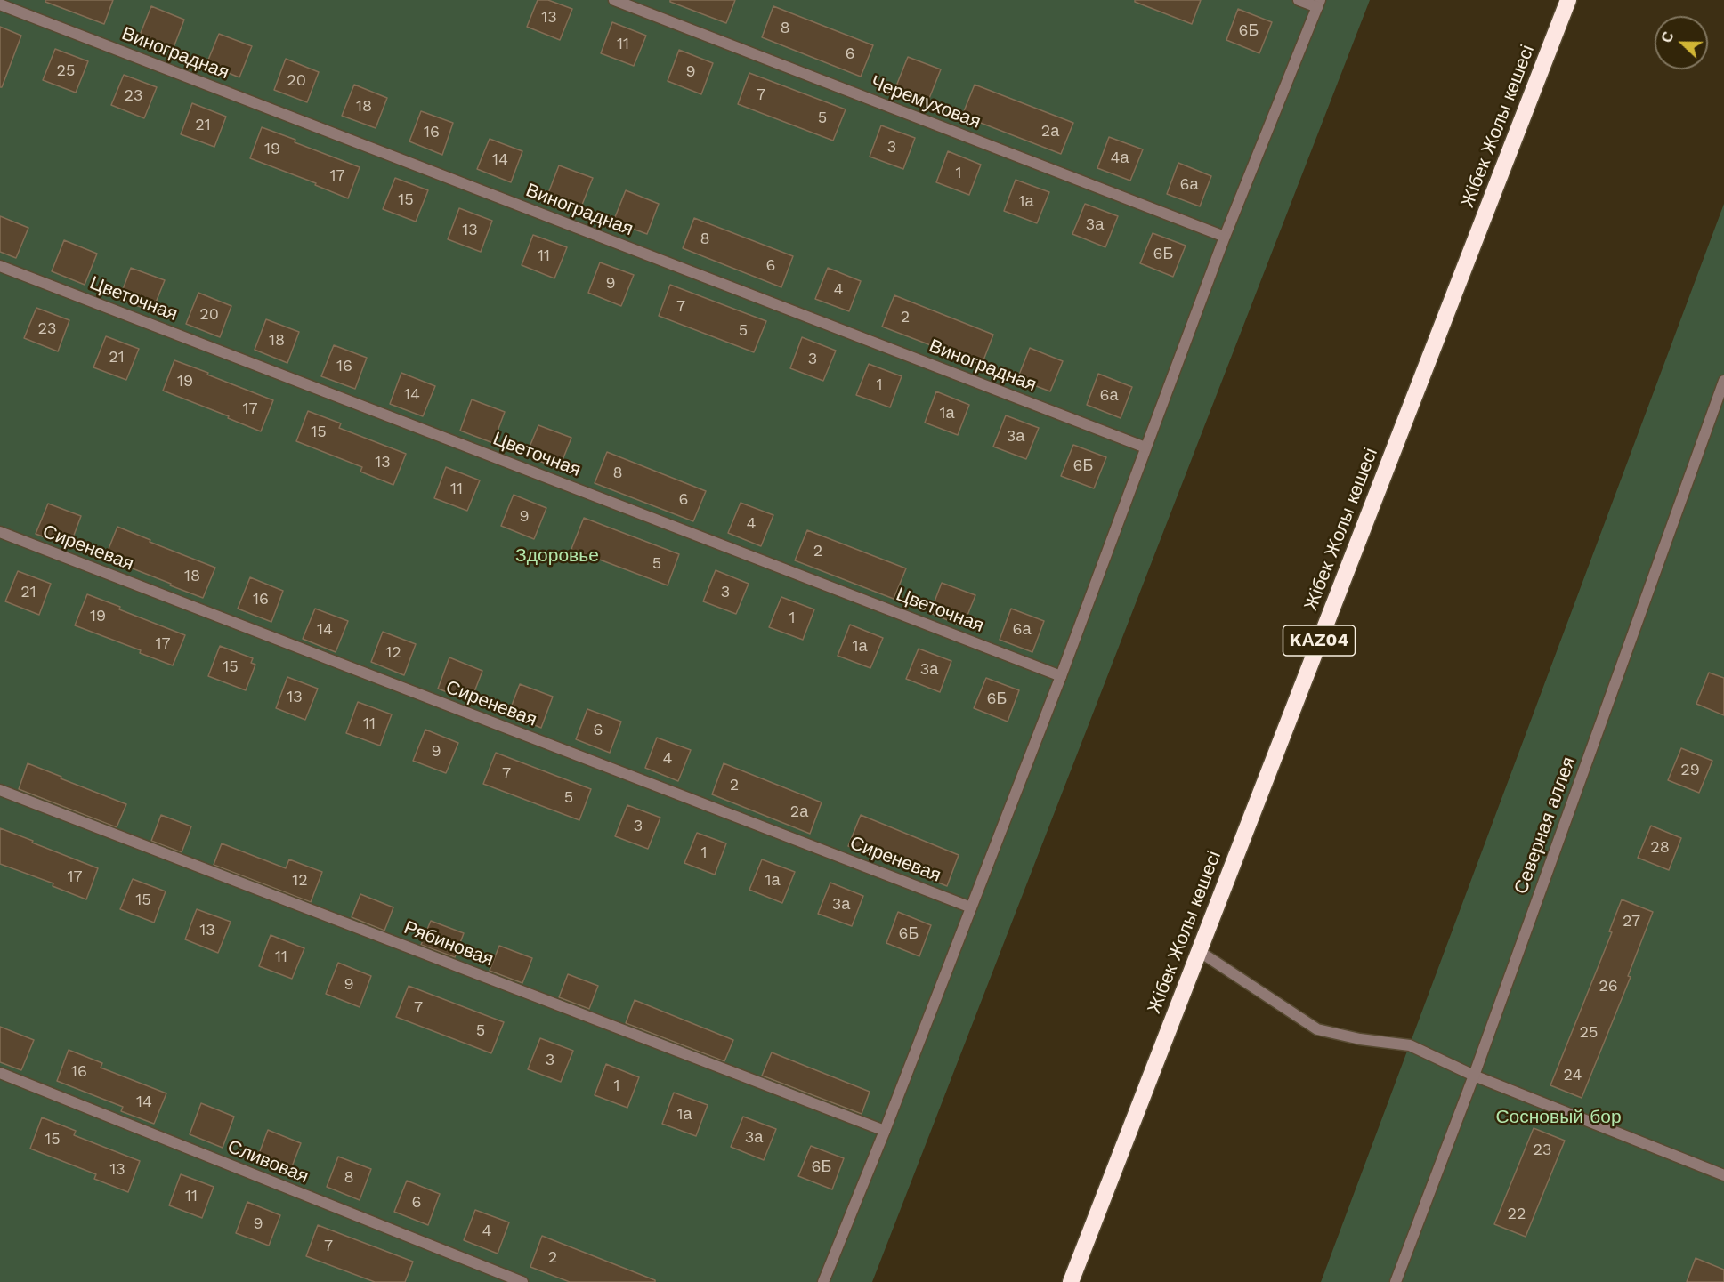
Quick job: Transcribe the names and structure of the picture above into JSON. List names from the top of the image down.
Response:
{
  "streets": {
    "highway": ["Жібек Жолы көшесі", "KАZ04"],
    "street": [
      "Виноградная",
      "Черемуховая",
      "Цветочная",
      "Сиреневая",
      "Северная аллея",
      "Рябиновая",
      "Сливовая"
    ]
  },
  "parks": ["Здоровье", "Сосновый бор"],
  "house_numbers": [
    "13",
    "8",
    "6Б",
    "11",
    "6",
    "25",
    "9",
    "20",
    "7",
    "23",
    "18",
    "5",
    "21",
    "2а",
    "16",
    "3",
    "19",
    "4а",
    "14",
    "1",
    "17",
    "6а",
    "15",
    "1а",
    "3а",
    "13",
    "8",
    "6Б",
    "11",
    "6",
    "9",
    "4",
    "7",
    "20",
    "2",
    "23",
    "5",
    "18",
    "21",
    "3",
    "16",
    "19",
    "1",
    "14",
    "6а",
    "17",
    "1а",
    "15",
    "3а",
    "13",
    "6Б",
    "8",
    "11",
    "6",
    "9",
    "4",
    "2",
    "5",
    "18",
    "21",
    "3",
    "16",
    "19",
    "1",
    "14",
    "6а",
    "17",
    "1а",
    "12",
    "15",
    "3а",
    "13",
    "6Б",
    "11",
    "6",
    "9",
    "4",
    "29",
    "7",
    "2",
    "5",
    "2а",
    "3",
    "28",
    "1",
    "17",
    "12",
    "1а",
    "15",
    "3а",
    "27",
    "13",
    "6Б",
    "11",
    "9",
    "26",
    "7",
    "5",
    "25",
    "3",
    "16",
    "24",
    "1",
    "14",
    "1а",
    "3а",
    "15",
    "23",
    "6Б",
    "13",
    "8",
    "11",
    "6",
    "22",
    "9",
    "4",
    "7",
    "2"
  ],
  "north": "left"
}
